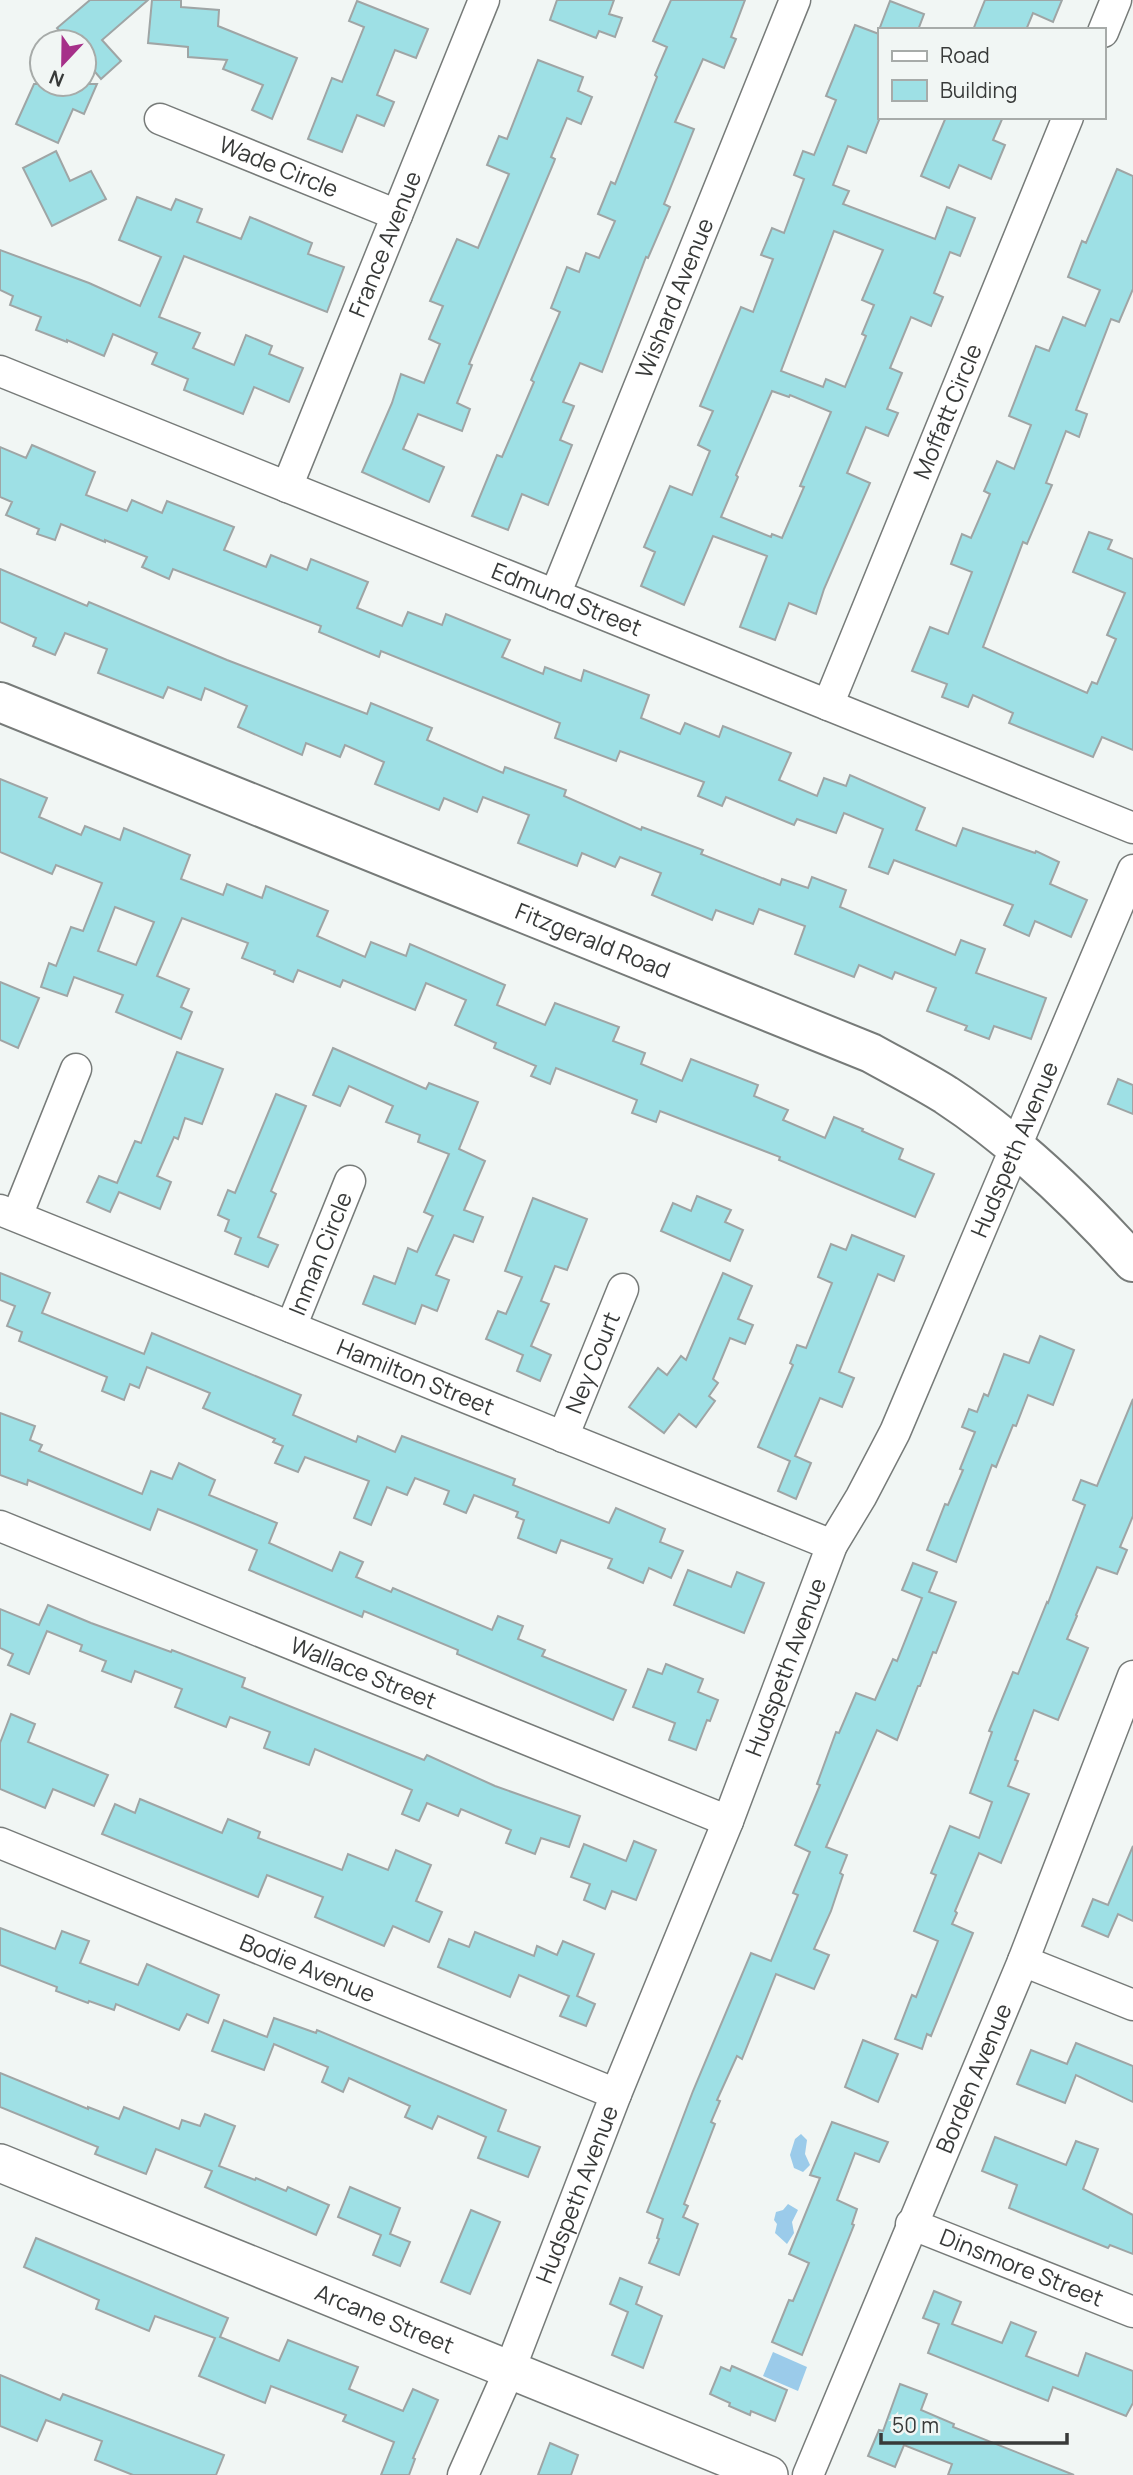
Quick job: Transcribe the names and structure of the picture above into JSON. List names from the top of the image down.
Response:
{
  "streets": {
    "main road": ["Fitzgerald Road"],
    "street": [
      "Wade Circle",
      "France Avenue",
      "Wishard Avenue",
      "Moffatt Circle",
      "Edmund Street",
      "Hudspeth Avenue",
      "Inman Circle",
      "Ney Court",
      "Hamilton Street",
      "Wallace Street",
      "Bodie Avenue",
      "Borden Avenue",
      "Dinsmore Street",
      "Arcane Street"
    ]
  },
  "crossings": [
    ["Wade Circle", "France Avenue"],
    ["France Avenue", "Edmund Street"],
    ["Wishard Avenue", "Edmund Street"],
    ["Moffatt Circle", "Edmund Street"],
    ["Fitzgerald Road", "Hudspeth Avenue"],
    ["Hudspeth Avenue", "Hamilton Street"],
    ["Hudspeth Avenue", "Wallace Street"],
    ["Hudspeth Avenue", "Bodie Avenue"],
    ["Hudspeth Avenue", "Arcane Street"],
    ["Inman Circle", "Hamilton Street"],
    ["Ney Court", "Hamilton Street"],
    ["Borden Avenue", "Dinsmore Street"]
  ],
  "legend": ["Road", "Building"],
  "scale_bar": "50 m",
  "north": "bottom"
}
